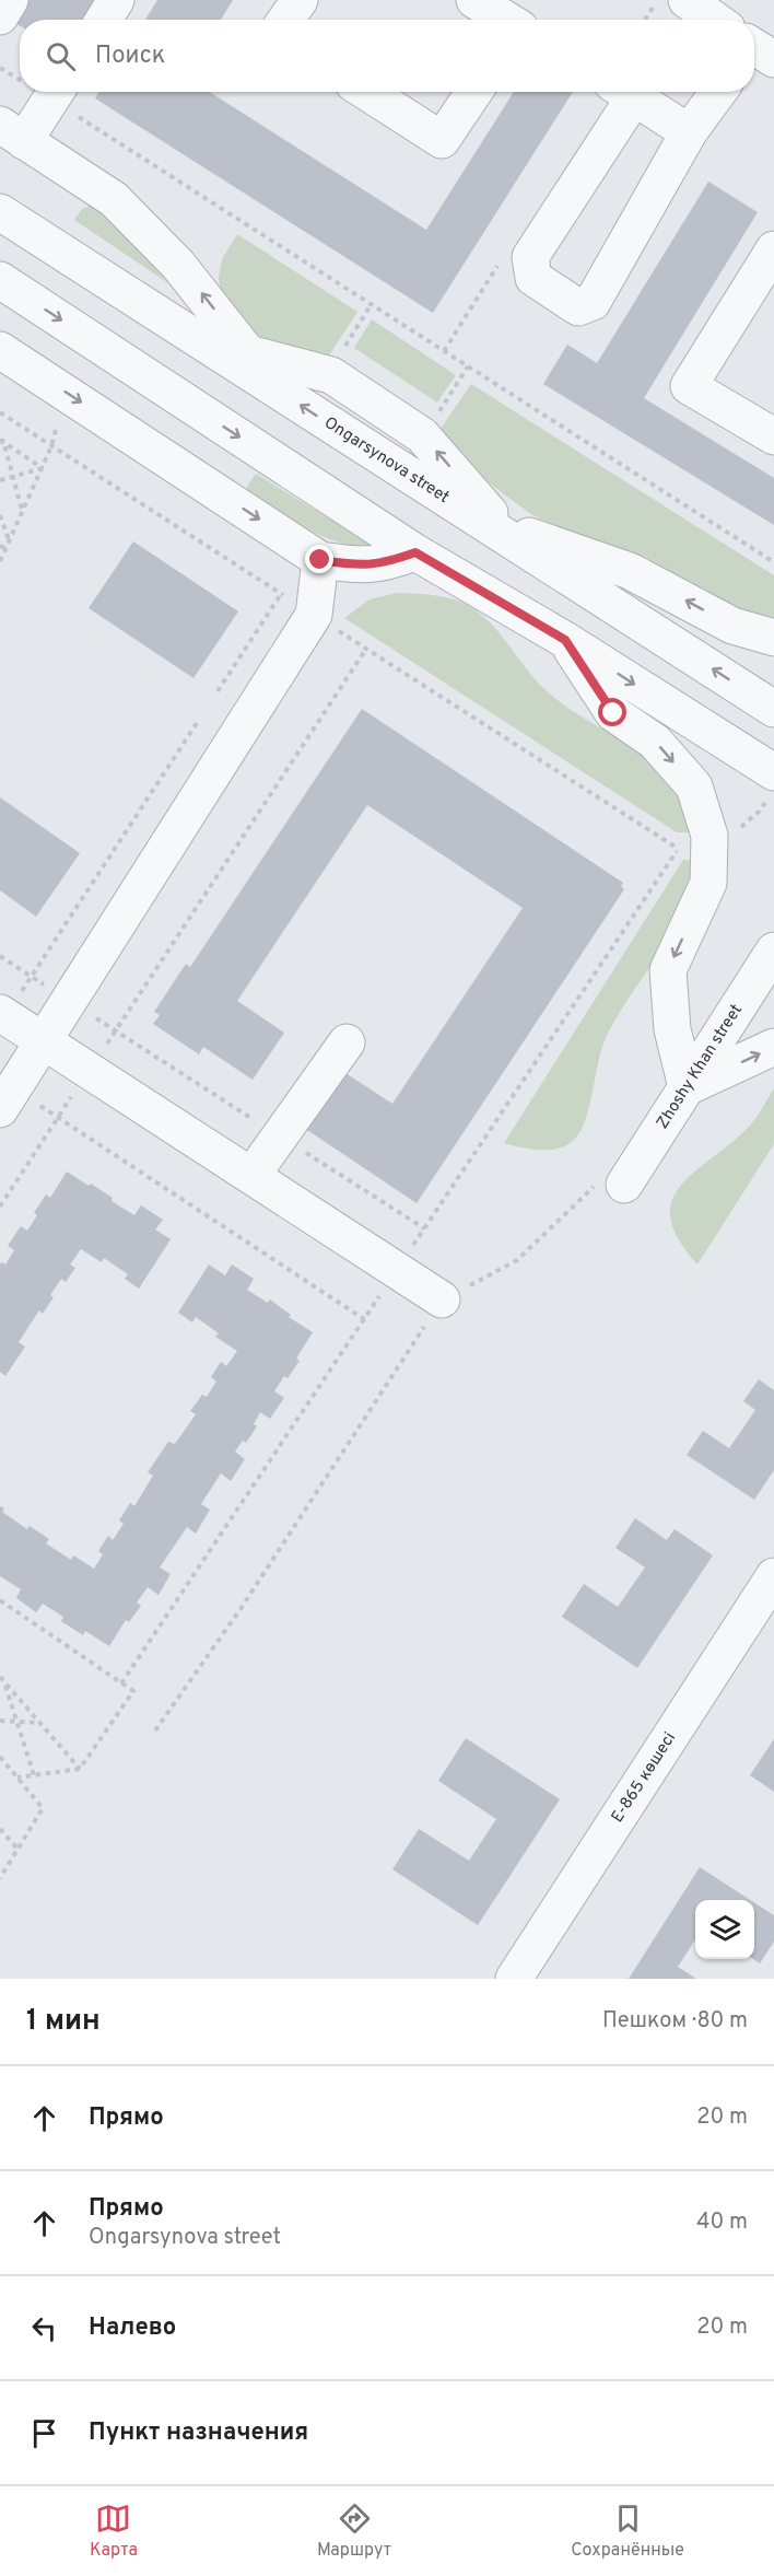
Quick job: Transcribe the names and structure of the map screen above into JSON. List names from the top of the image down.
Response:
{
  "streets": {
    "street": ["Ongarsynova street", "Zhoshy Khan street", "Е-865 көшесі"]
  },
  "page": {
    "search": "Поиск",
    "heading": ["1 мин", "Пешком · 80 m"],
    "list": [
      ["Прямо", "20 m"],
      ["Прямо", "Ongarsynova street", "40 m"],
      ["Налево", "20 m"],
      "Пункт назначения"
    ],
    "nav": ["Карта", "Маршрут", "Сохранённые"]
  }
}
